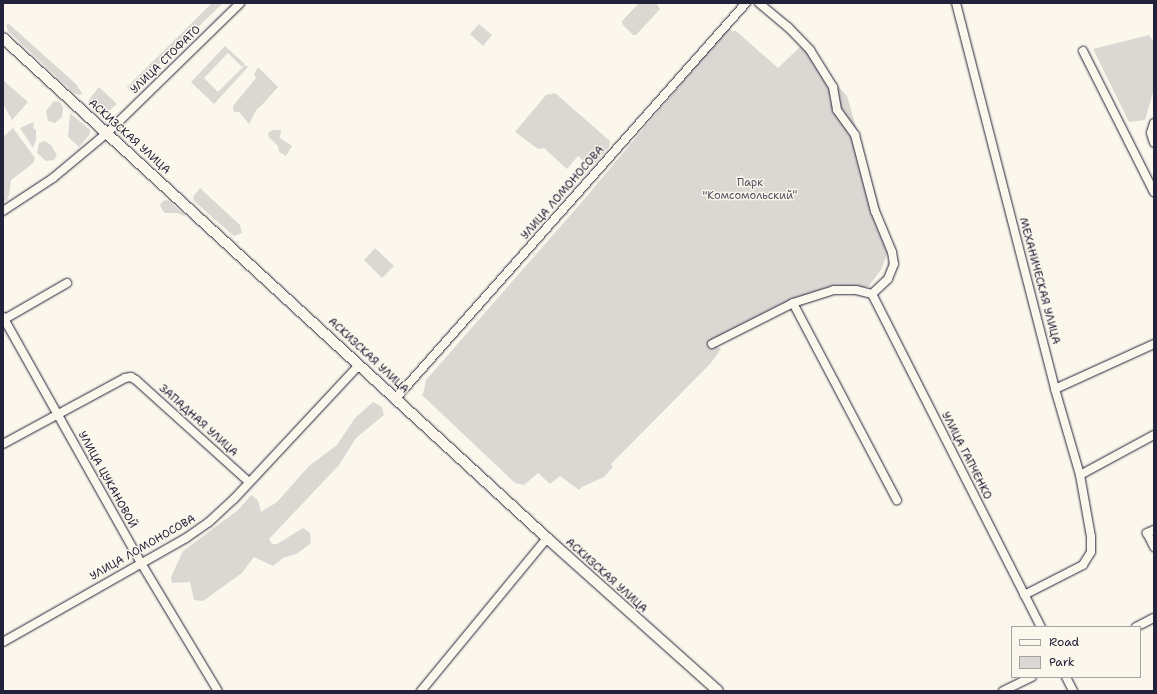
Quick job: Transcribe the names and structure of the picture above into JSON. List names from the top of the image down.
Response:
{
  "streets": {
    "main road": ["АСКИЗСКАЯ УЛИЦА"],
    "street": [
      "УЛИЦА СТОФАТО",
      "УЛИЦА ЛОМОНОСОВА",
      "МЕХАНИЧЕСКАЯ УЛИЦА",
      "ЗАПАДНАЯ УЛИЦА",
      "УЛИЦА ГАПЧЕНКО",
      "УЛИЦА ЦУКАНОВОЙ"
    ]
  },
  "crossings": [
    ["УЛИЦА СТОФАТО", "АСКИЗСКАЯ УЛИЦА"],
    ["АСКИЗСКАЯ УЛИЦА", "УЛИЦА ЛОМОНОСОВА"],
    ["УЛИЦА ЛОМОНОСОВА", "ЗАПАДНАЯ УЛИЦА"],
    ["УЛИЦА ЛОМОНОСОВА", "УЛИЦА ЦУКАНОВОЙ"],
    ["МЕХАНИЧЕСКАЯ УЛИЦА", "УЛИЦА ГАПЧЕНКО"],
    ["ЗАПАДНАЯ УЛИЦА", "УЛИЦА ЦУКАНОВОЙ"]
  ],
  "parks": ["Парк \"Комсомольский\""],
  "legend": ["Road", "Park"]
}
